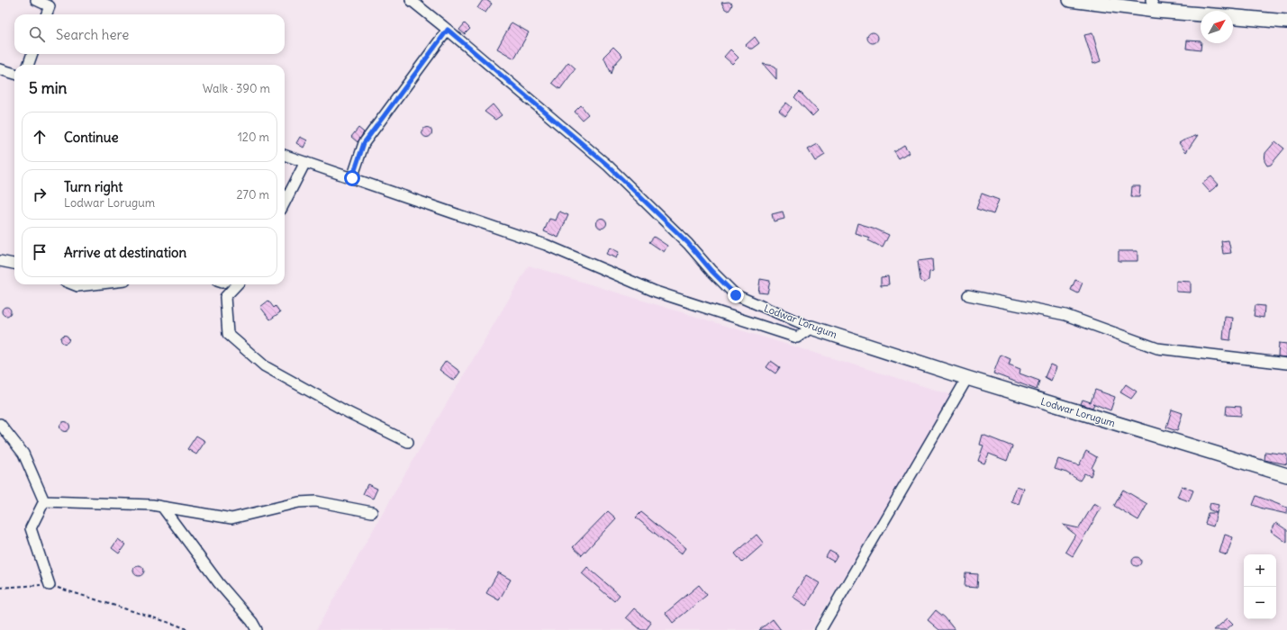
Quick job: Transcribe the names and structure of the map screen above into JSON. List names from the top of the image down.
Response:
{
  "streets": {
    "street": ["Lodwar Lorugum"]
  },
  "north": "top right",
  "page": {
    "search": "Search here",
    "heading": ["5 min", "Walk · 390 m"],
    "list": [
      ["Continue", "120 m"],
      ["Turn right", "Lodwar Lorugum", "270 m"],
      "Arrive at destination"
    ],
    "map_buttons": ["+", "−"]
  }
}
